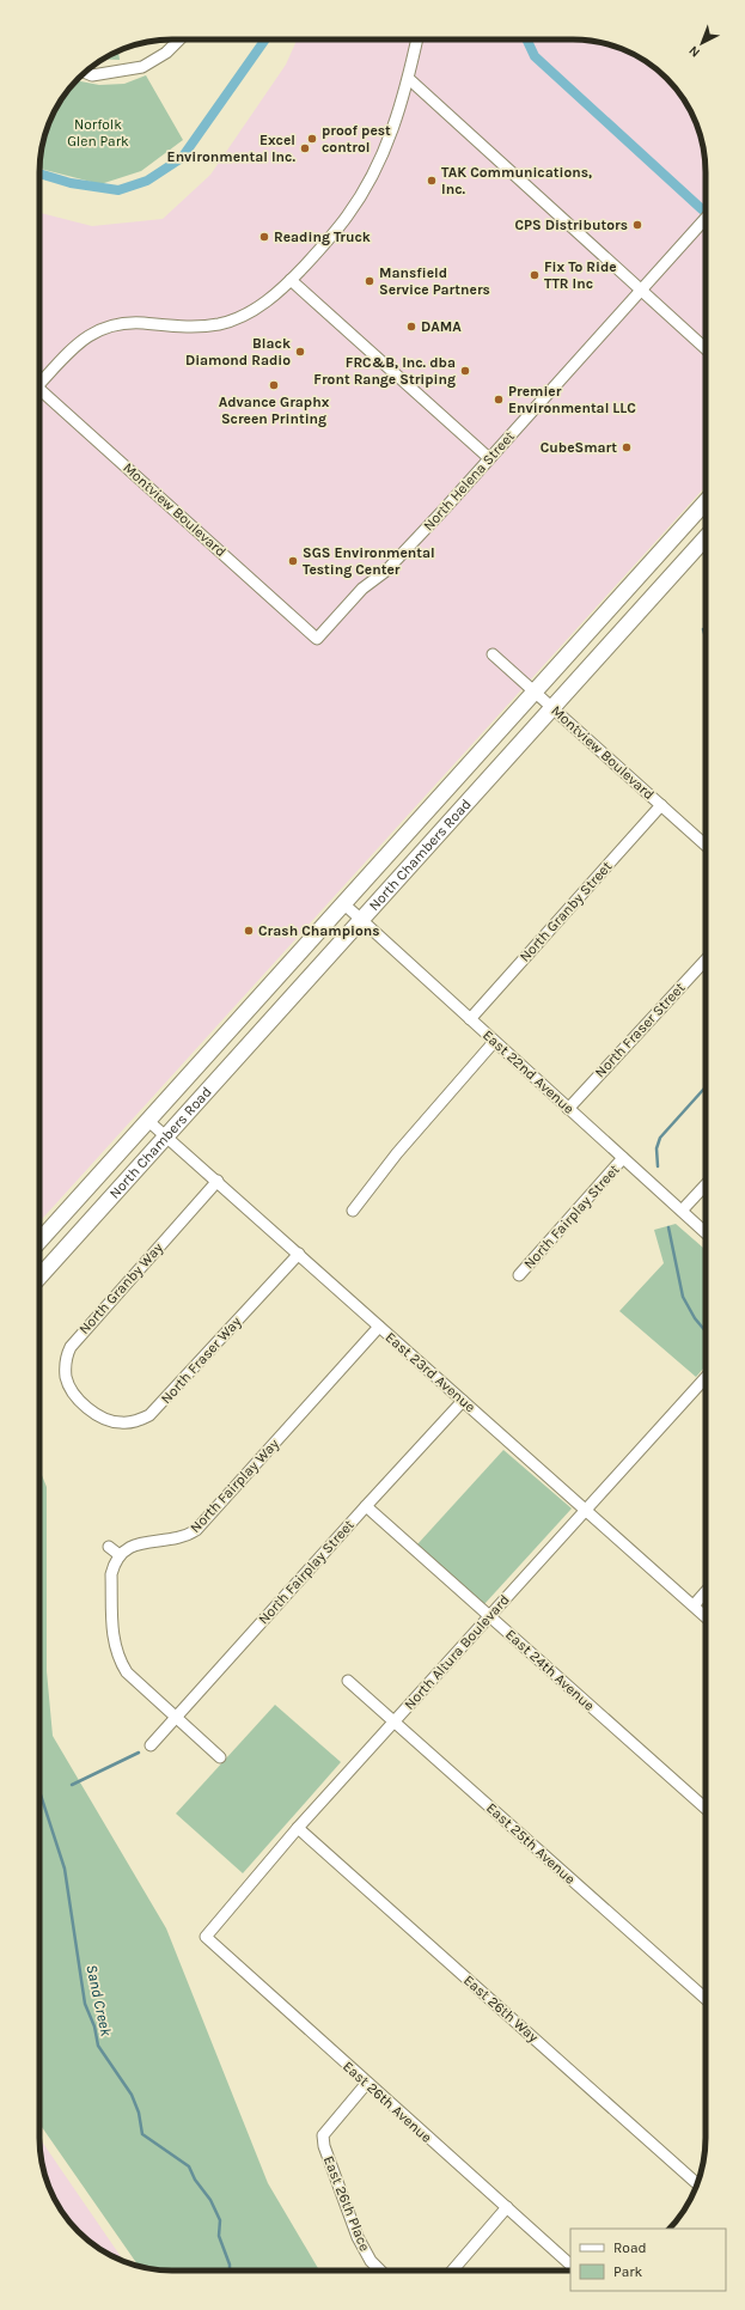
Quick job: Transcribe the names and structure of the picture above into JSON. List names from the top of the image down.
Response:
{
  "streets": {
    "main road": ["North Chambers Road"],
    "street": [
      "North Helena Street",
      "Montview Boulevard",
      "North Granby Street",
      "North Fraser Street",
      "East 22nd Avenue",
      "North Fairplay Street",
      "North Granby Way",
      "North Fraser Way",
      "East 23rd Avenue",
      "North Fairplay Way",
      "North Altura Boulevard",
      "East 24th Avenue",
      "East 25th Avenue",
      "East 26th Way",
      "East 26th Avenue",
      "East 26th Place"
    ]
  },
  "crossings": [
    ["North Helena Street", "Montview Boulevard"],
    ["Montview Boulevard", "North Chambers Road"],
    ["Montview Boulevard", "North Granby Street"],
    ["North Chambers Road", "East 22nd Avenue"],
    ["North Chambers Road", "East 23rd Avenue"],
    ["North Granby Street", "East 22nd Avenue"],
    ["North Fraser Street", "East 22nd Avenue"],
    ["East 22nd Avenue", "North Fairplay Street"],
    ["North Fairplay Street", "East 23rd Avenue"],
    ["North Fairplay Street", "East 24th Avenue"],
    ["North Granby Way", "North Fraser Way"],
    ["North Granby Way", "East 23rd Avenue"],
    ["North Fraser Way", "East 23rd Avenue"],
    ["East 23rd Avenue", "North Fairplay Way"],
    ["East 23rd Avenue", "North Altura Boulevard"],
    ["North Altura Boulevard", "East 24th Avenue"],
    ["North Altura Boulevard", "East 25th Avenue"],
    ["North Altura Boulevard", "East 26th Way"],
    ["North Altura Boulevard", "East 26th Avenue"],
    ["East 26th Avenue", "East 26th Place"]
  ],
  "water": ["Sand Creek"],
  "parks": ["Norfolk Glen Park"],
  "places": [
    "proof pest control",
    "Excel Environmental Inc.",
    "TAK Communications, Inc.",
    "CPS Distributors",
    "Reading Truck",
    "Fix To Ride TTR Inc",
    "Mansfield Service Partners",
    "DAMA",
    "Black Diamond Radio",
    "FRC&B, Inc. dba Front Range Striping",
    "Advance Graphx Screen Printing",
    "Premier Environmental LLC",
    "CubeSmart",
    "SGS Environmental Testing Center",
    "Crash Champions"
  ],
  "legend": ["Road", "Park"],
  "north": "bottom left"
}
